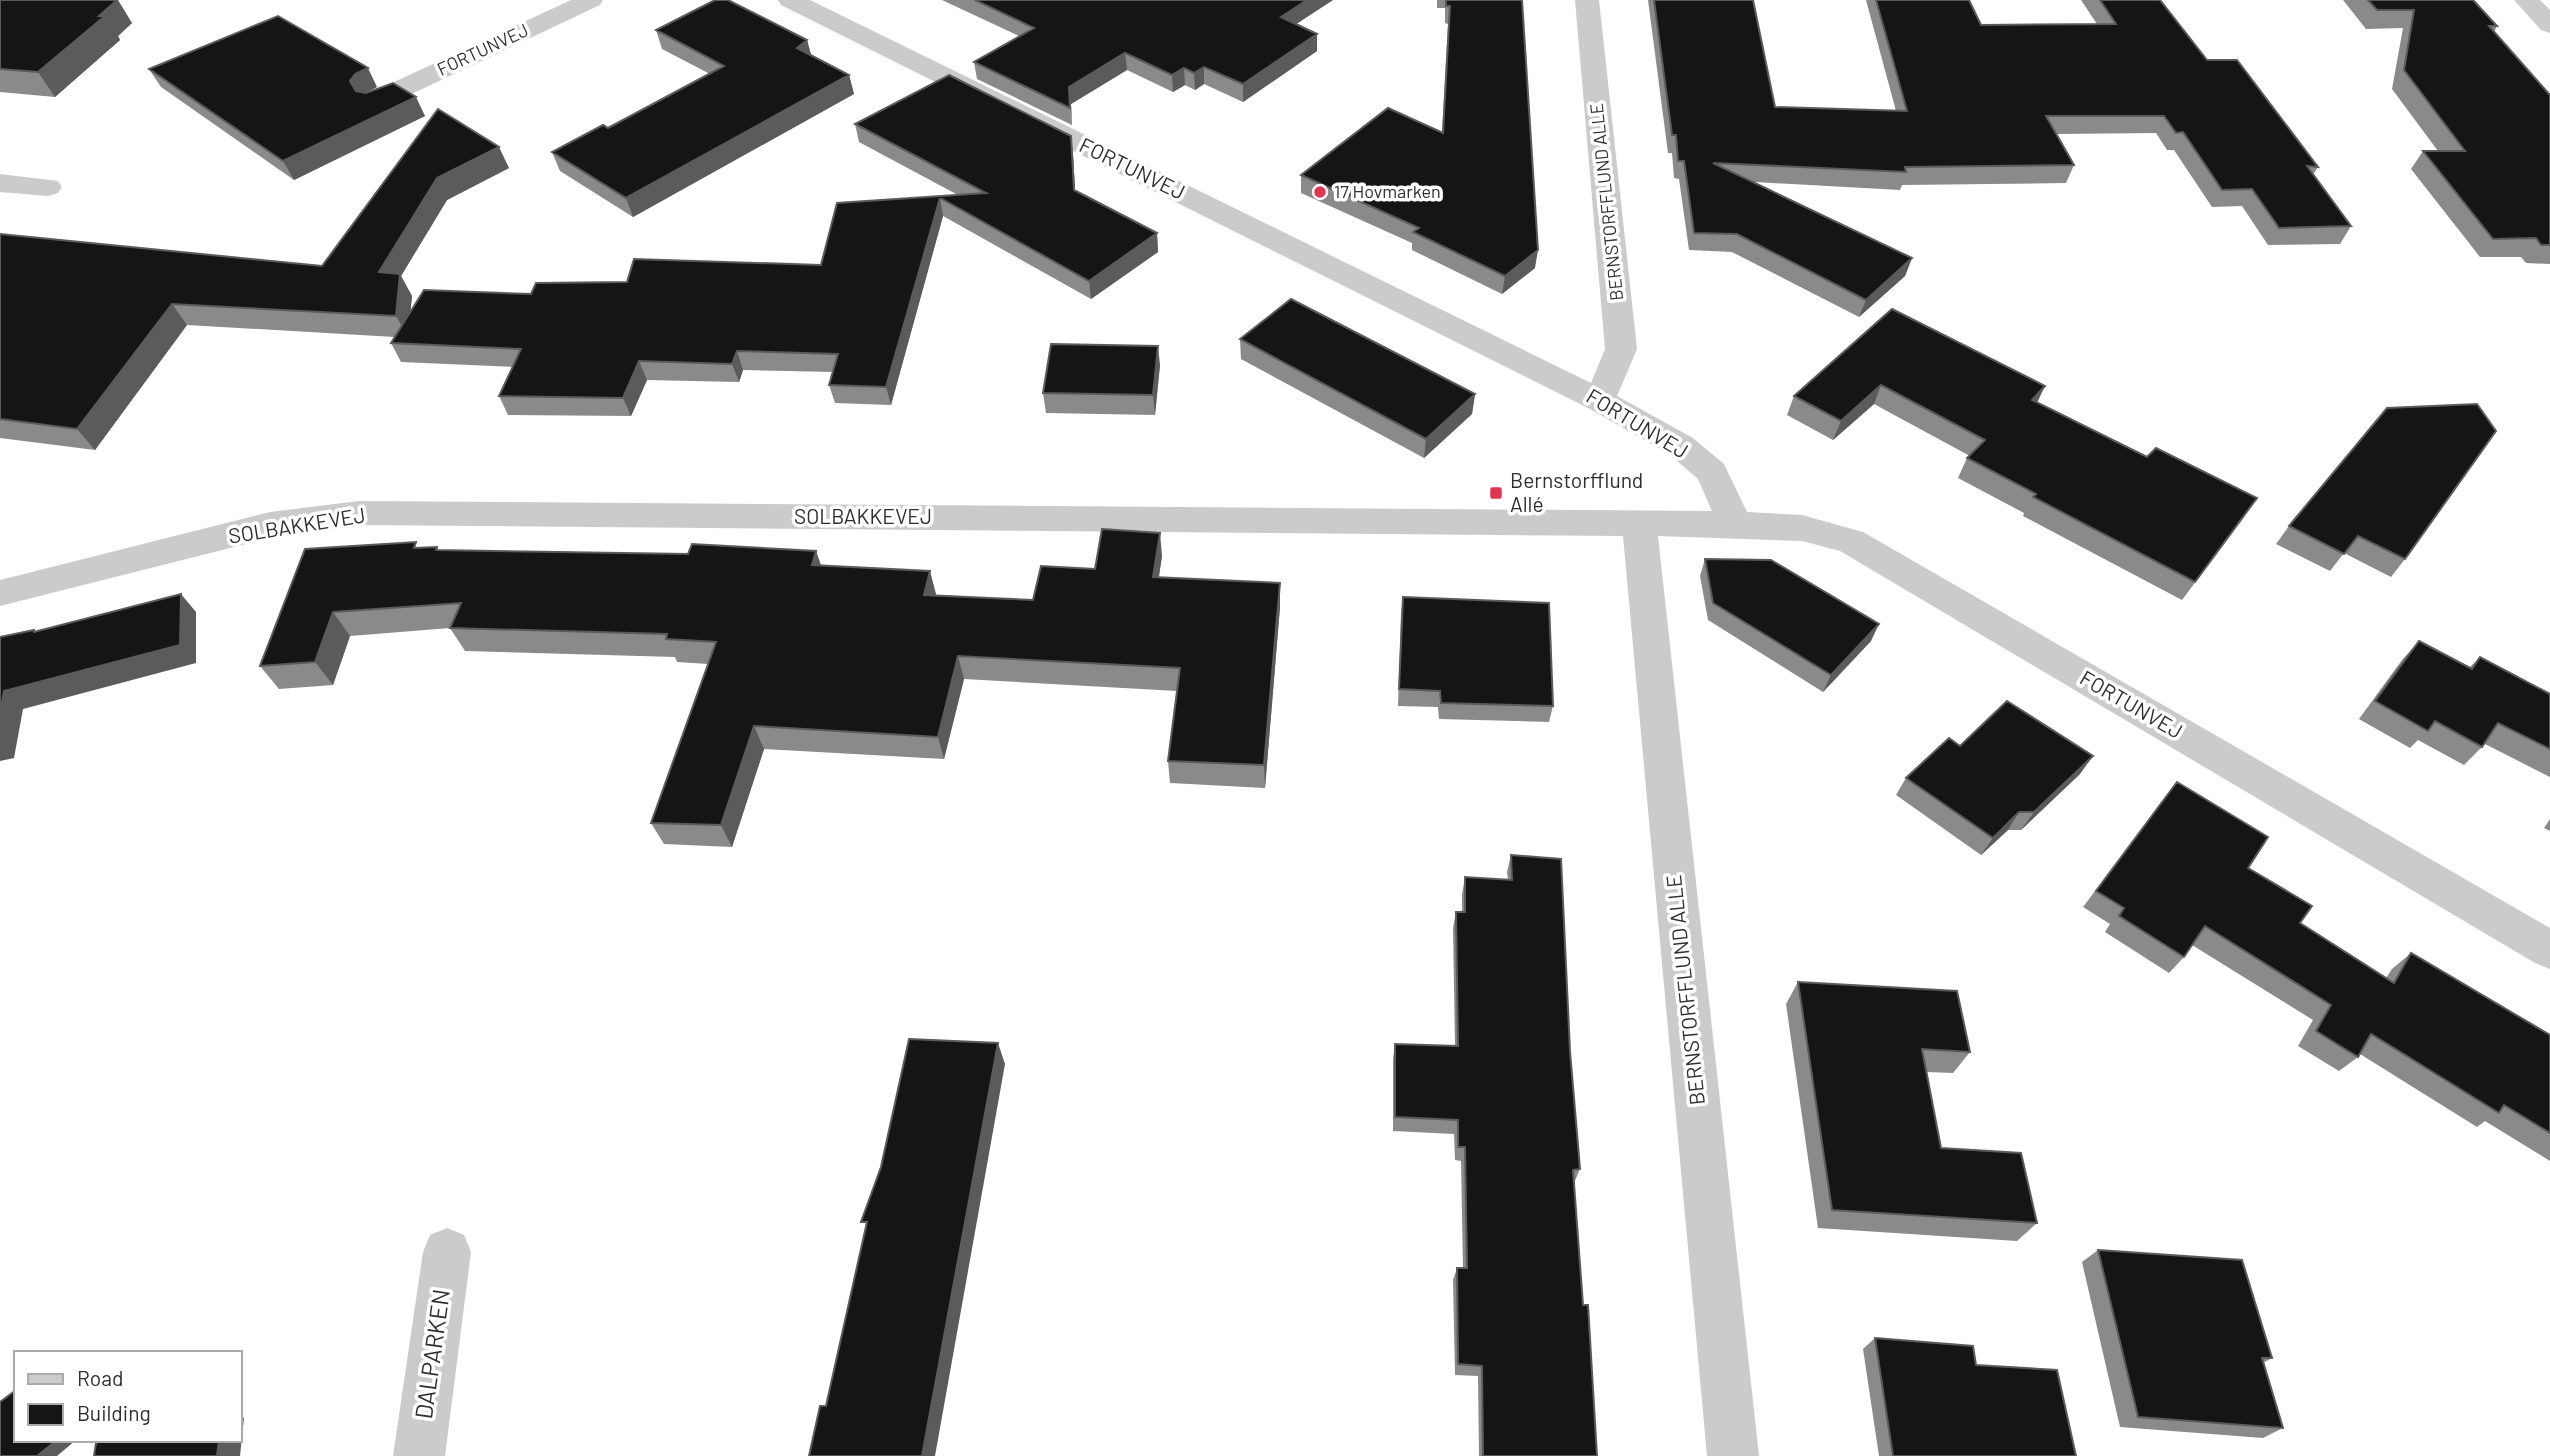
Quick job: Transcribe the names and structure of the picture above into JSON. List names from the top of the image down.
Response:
{
  "streets": {
    "street": [
      "FORTUNVEJ",
      "BERNSTORFFLUND ALLE",
      "SOLBAKKEVEJ",
      "DALPARKEN"
    ]
  },
  "crossings": [
    ["FORTUNVEJ", "BERNSTORFFLUND ALLE"],
    ["FORTUNVEJ", "SOLBAKKEVEJ"],
    ["BERNSTORFFLUND ALLE", "SOLBAKKEVEJ"]
  ],
  "places": {
    "other": ["17 Hovmarken"],
    "transit": ["Bernstorfflund Allé"]
  },
  "legend": ["Road", "Building"]
}
